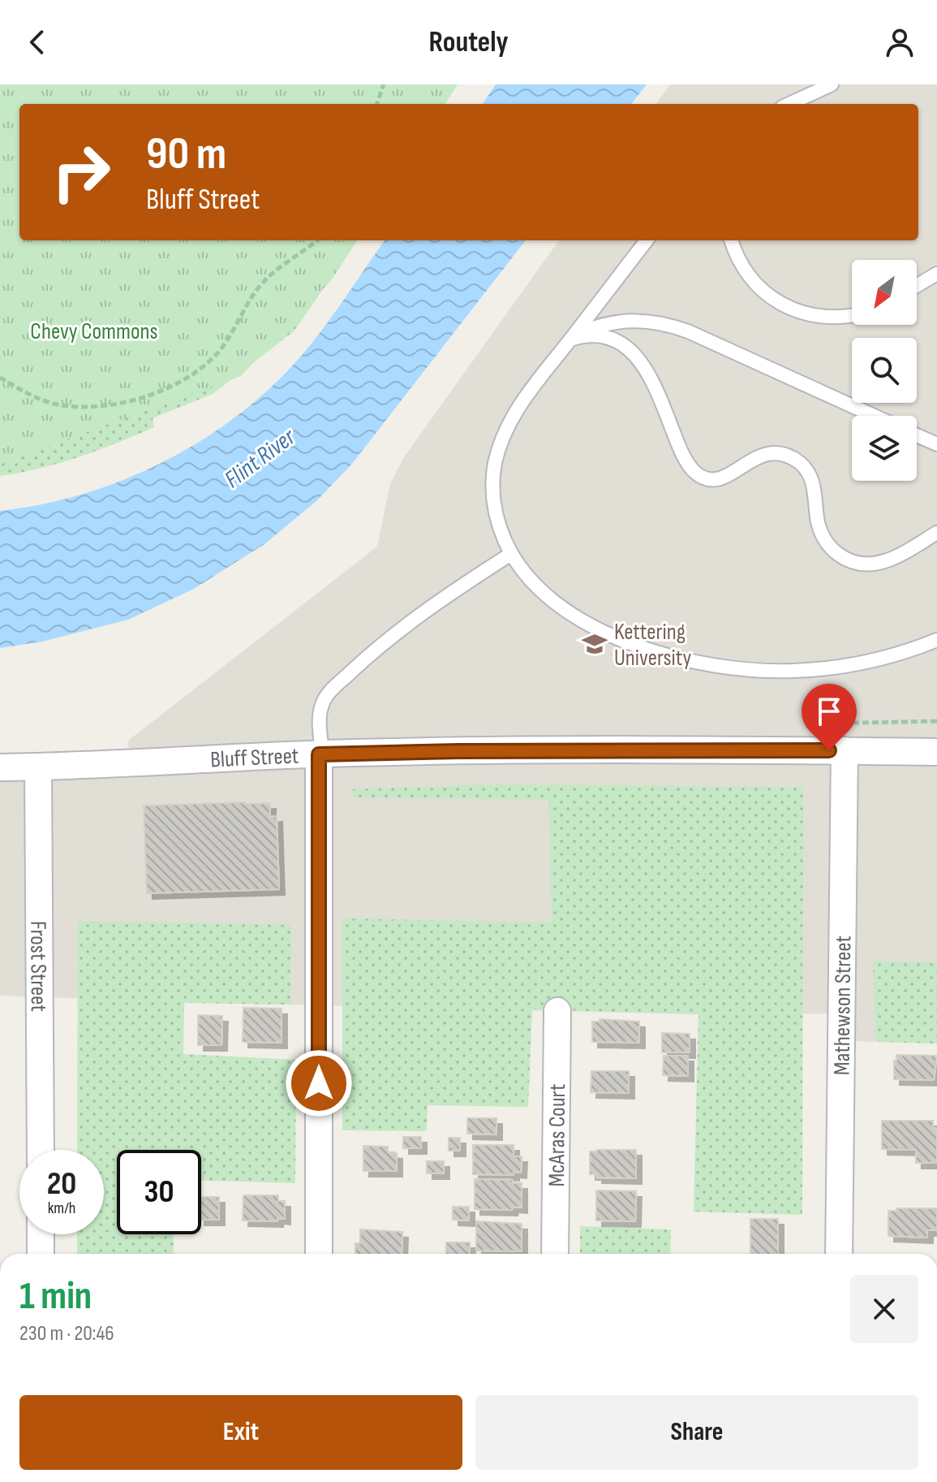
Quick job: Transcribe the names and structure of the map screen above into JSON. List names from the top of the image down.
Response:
{
  "streets": {
    "street": [
      "Bluff Street",
      "Frost Street",
      "Mathewson Street",
      "McAras Court"
    ]
  },
  "crossings": [
    ["Bluff Street", "Frost Street"],
    ["Bluff Street", "Mathewson Street"]
  ],
  "water": ["Flint River"],
  "parks": ["Chevy Commons"],
  "places": {
    "school or university": ["Kettering University"]
  },
  "north": "bottom left",
  "page": {
    "header": "Routely",
    "turn": ["90 m", "Bluff Street"],
    "speed": "20 km/h",
    "limit": "30",
    "heading": ["1 min", "230 m · 20:46"],
    "buttons": ["Exit", "Share"]
  }
}
